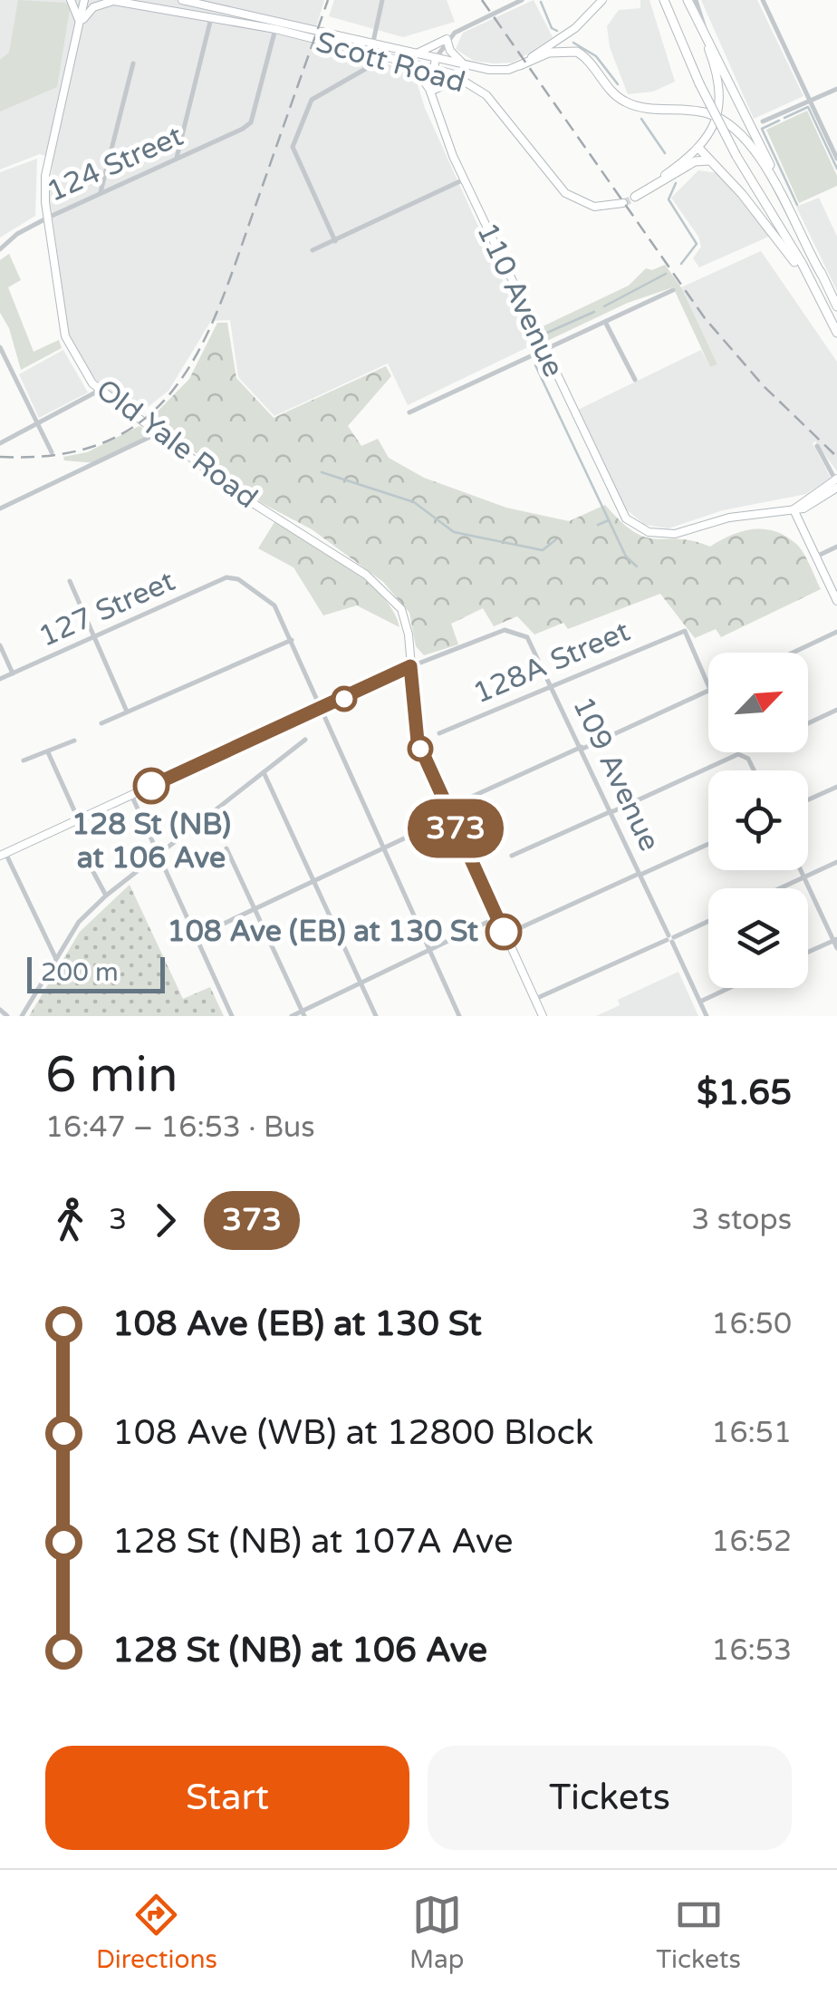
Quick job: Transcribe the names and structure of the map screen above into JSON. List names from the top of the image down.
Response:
{
  "streets": {
    "main road": ["Scott Road", "110 Avenue", "Old Yale Road"],
    "street": [
      "124 Street",
      "127 Street",
      "128A Street",
      "109 Avenue"
    ]
  },
  "crossings": [
    ["Scott Road", "124 Street"],
    ["Scott Road", "110 Avenue"],
    ["124 Street", "Old Yale Road"],
    ["Old Yale Road", "109 Avenue"],
    ["128A Street", "109 Avenue"]
  ],
  "places": ["128 St (NB) at 106 Ave", "108 Ave (EB) at 130 St"],
  "lines": ["bus line 373"],
  "scale_bar": "200 m",
  "north": "top right",
  "page": {
    "on_map": "373",
    "scale": "200 m",
    "heading": ["6 min", "16:47 – 16:53 · Bus", "$1.65"],
    "legs": ["3", "373", "3 stops"],
    "list": [
      {
        "name": "108 Ave (EB) at 130 St",
        "value": "16:50"
      },
      {
        "name": "108 Ave (WB) at 12800 Block",
        "value": "16:51"
      },
      {
        "name": "128 St (NB) at 107A Ave",
        "value": "16:52"
      },
      {
        "name": "128 St (NB) at 106 Ave",
        "value": "16:53"
      }
    ],
    "buttons": ["Start", "Tickets"],
    "tabs": ["Directions", "Map", "Tickets"]
  }
}
